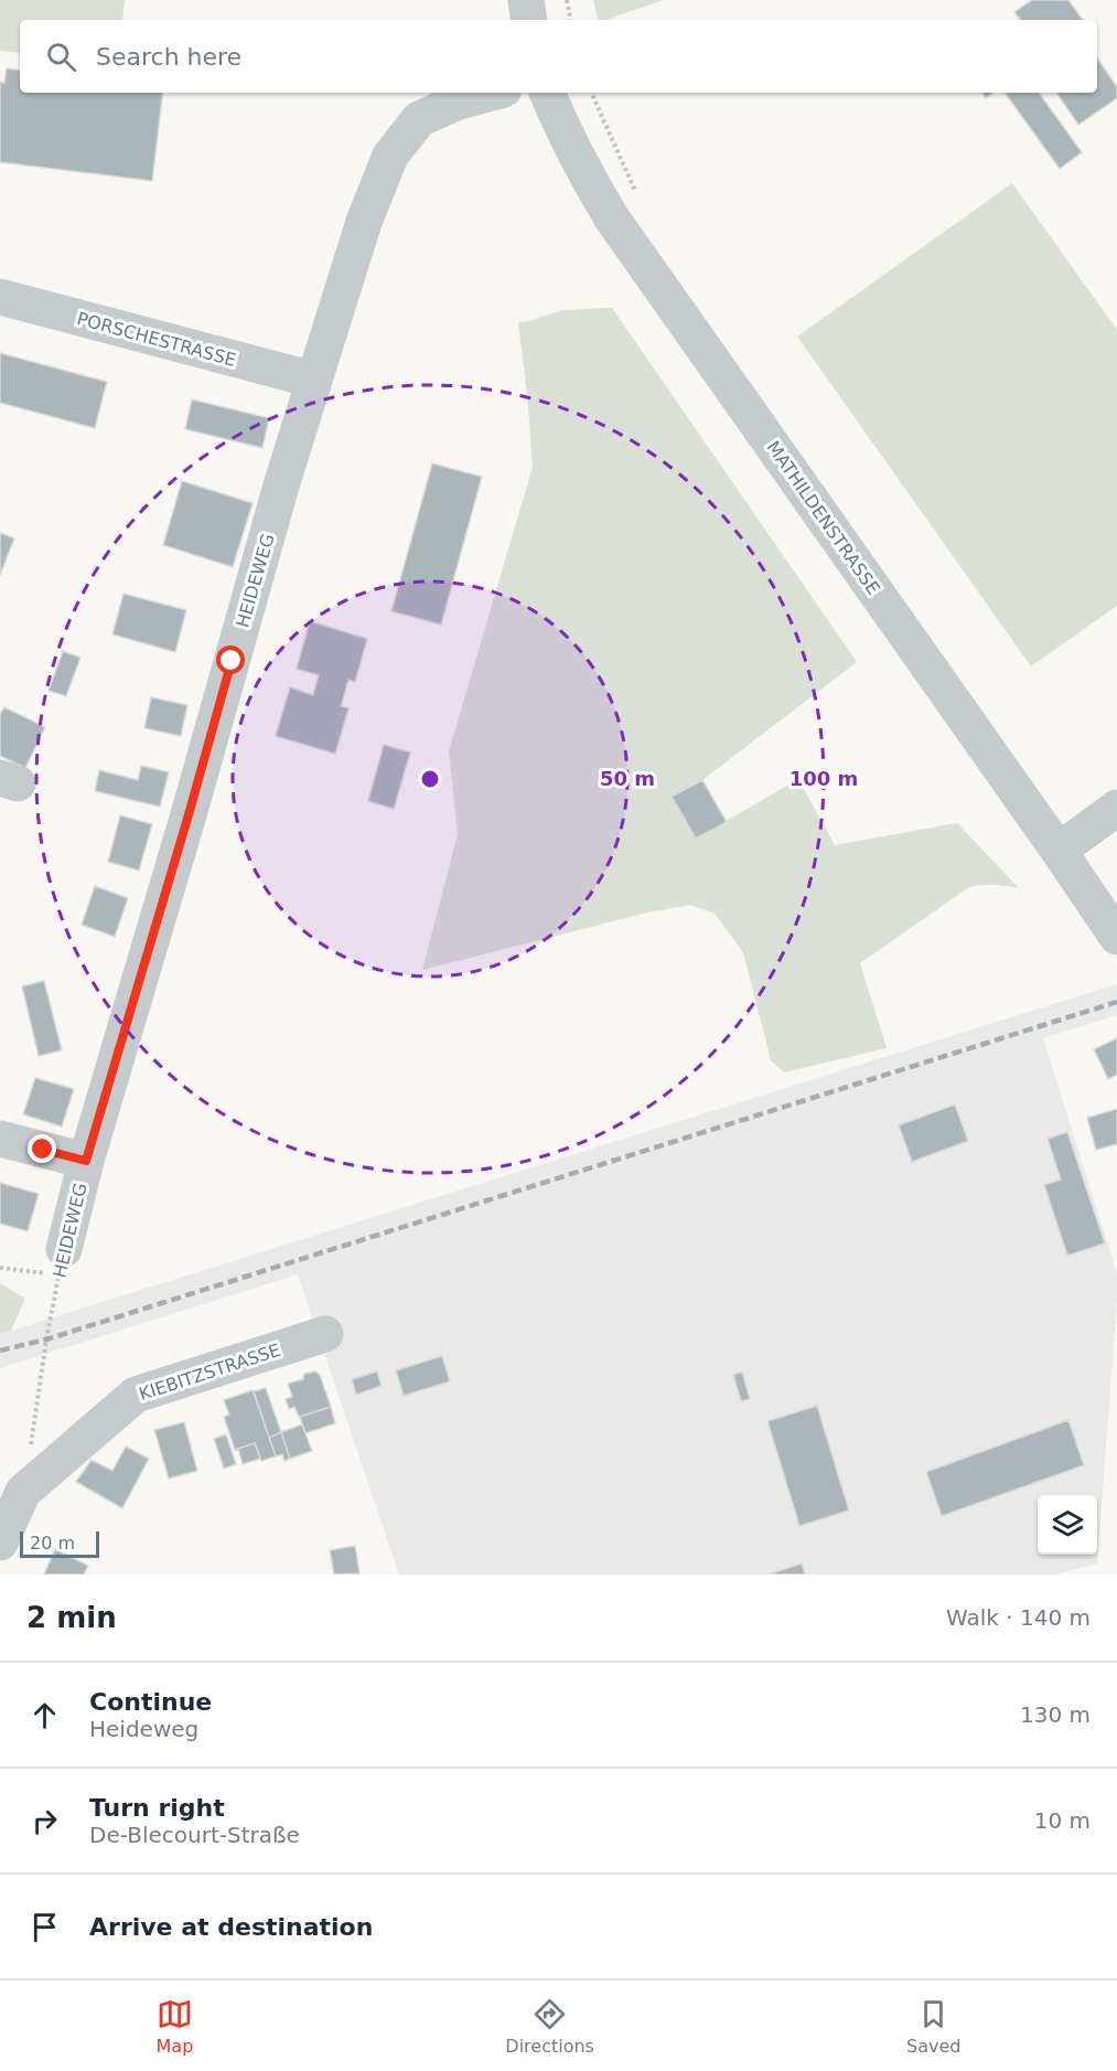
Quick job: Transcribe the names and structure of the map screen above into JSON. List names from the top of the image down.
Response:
{
  "streets": {
    "street": [
      "PORSCHESTRASSE",
      "MATHILDENSTRASSE",
      "HEIDEWEG",
      "KIEBITZSTRASSE"
    ]
  },
  "crossings": [
    ["PORSCHESTRASSE", "HEIDEWEG"],
    ["HEIDEWEG", "KIEBITZSTRASSE"]
  ],
  "scale_bar": "20 m",
  "page": {
    "search": "Search here",
    "scale": "20 m",
    "heading": ["2 min", "Walk · 140 m"],
    "list": [
      ["Continue", "Heideweg", "130 m"],
      ["Turn right", "De-Blecourt-Straße", "10 m"],
      "Arrive at destination"
    ],
    "nav": ["Map", "Directions", "Saved"]
  },
  "rings": ["50 m", "100 m"]
}
